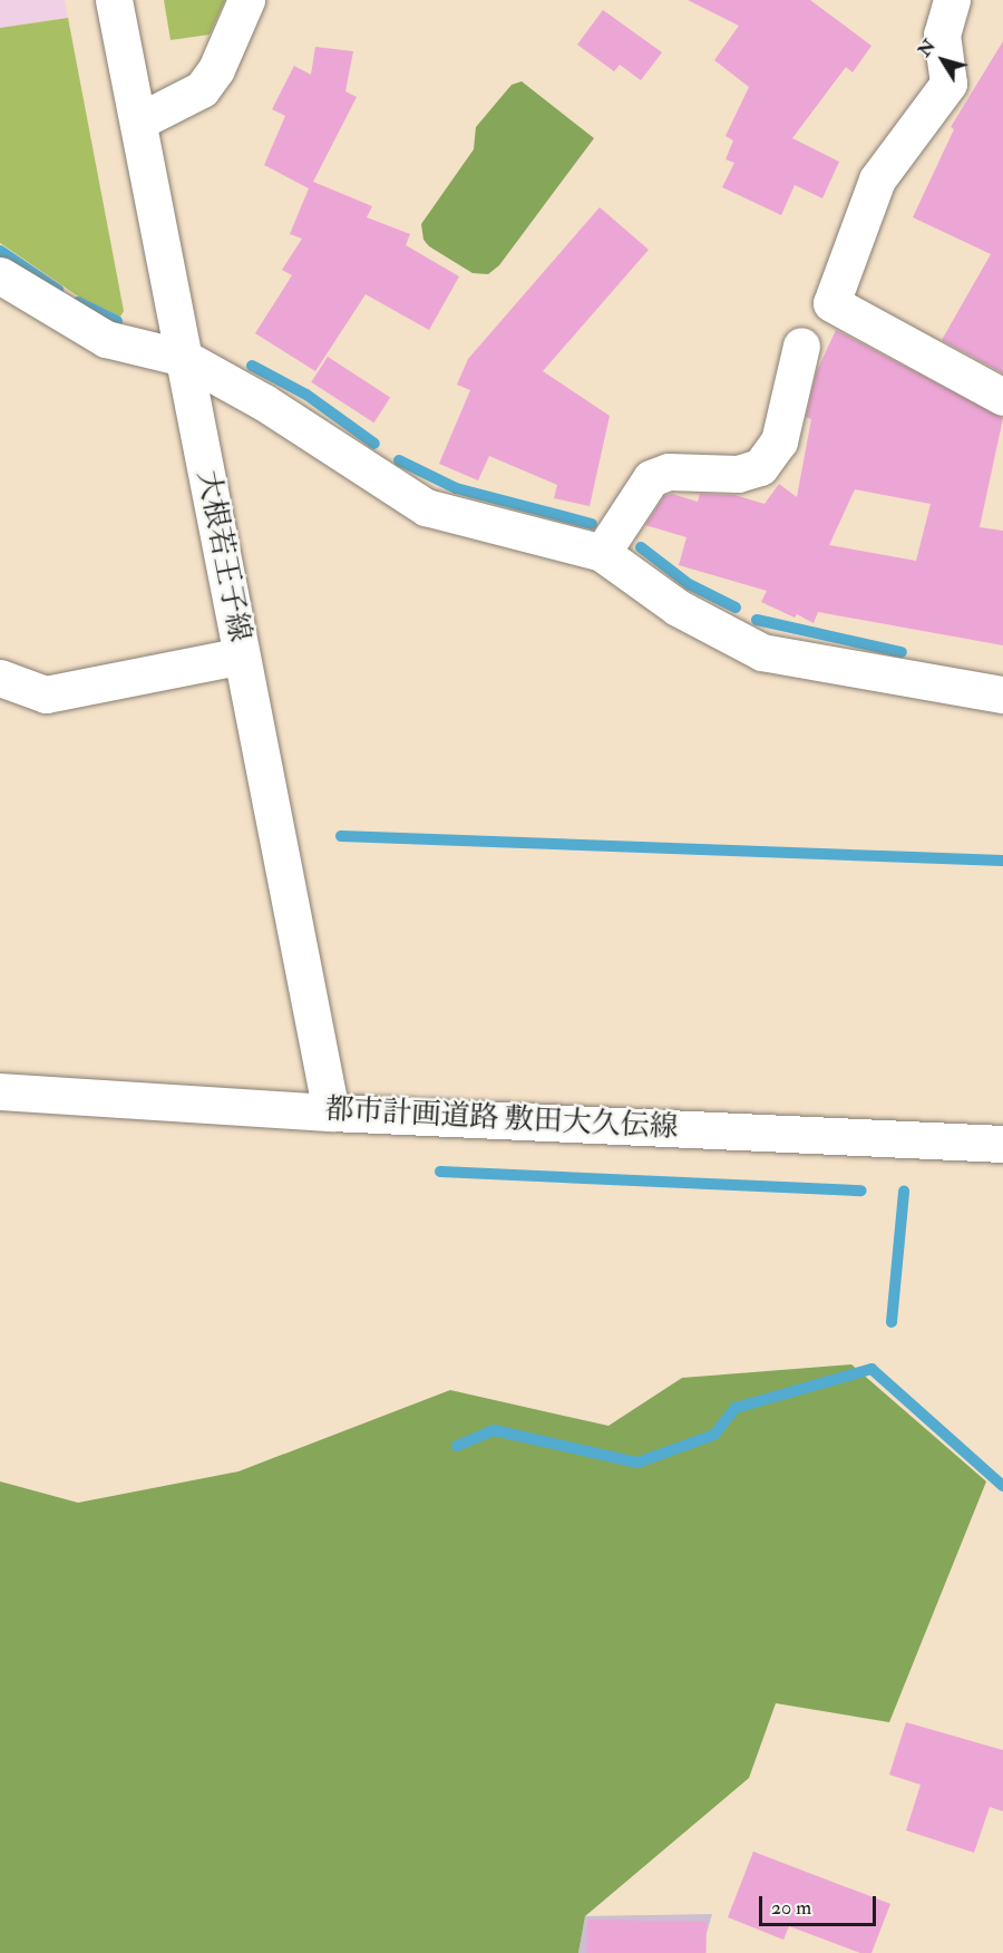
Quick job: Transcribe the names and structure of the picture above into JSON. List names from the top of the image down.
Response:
{
  "streets": {
    "street": ["大根若王子線", "都市計画道路 敷田大久伝線"]
  },
  "crossings": [
    ["大根若王子線", "都市計画道路 敷田大久伝線"]
  ],
  "scale_bar": "20 m",
  "north": "top left"
}
